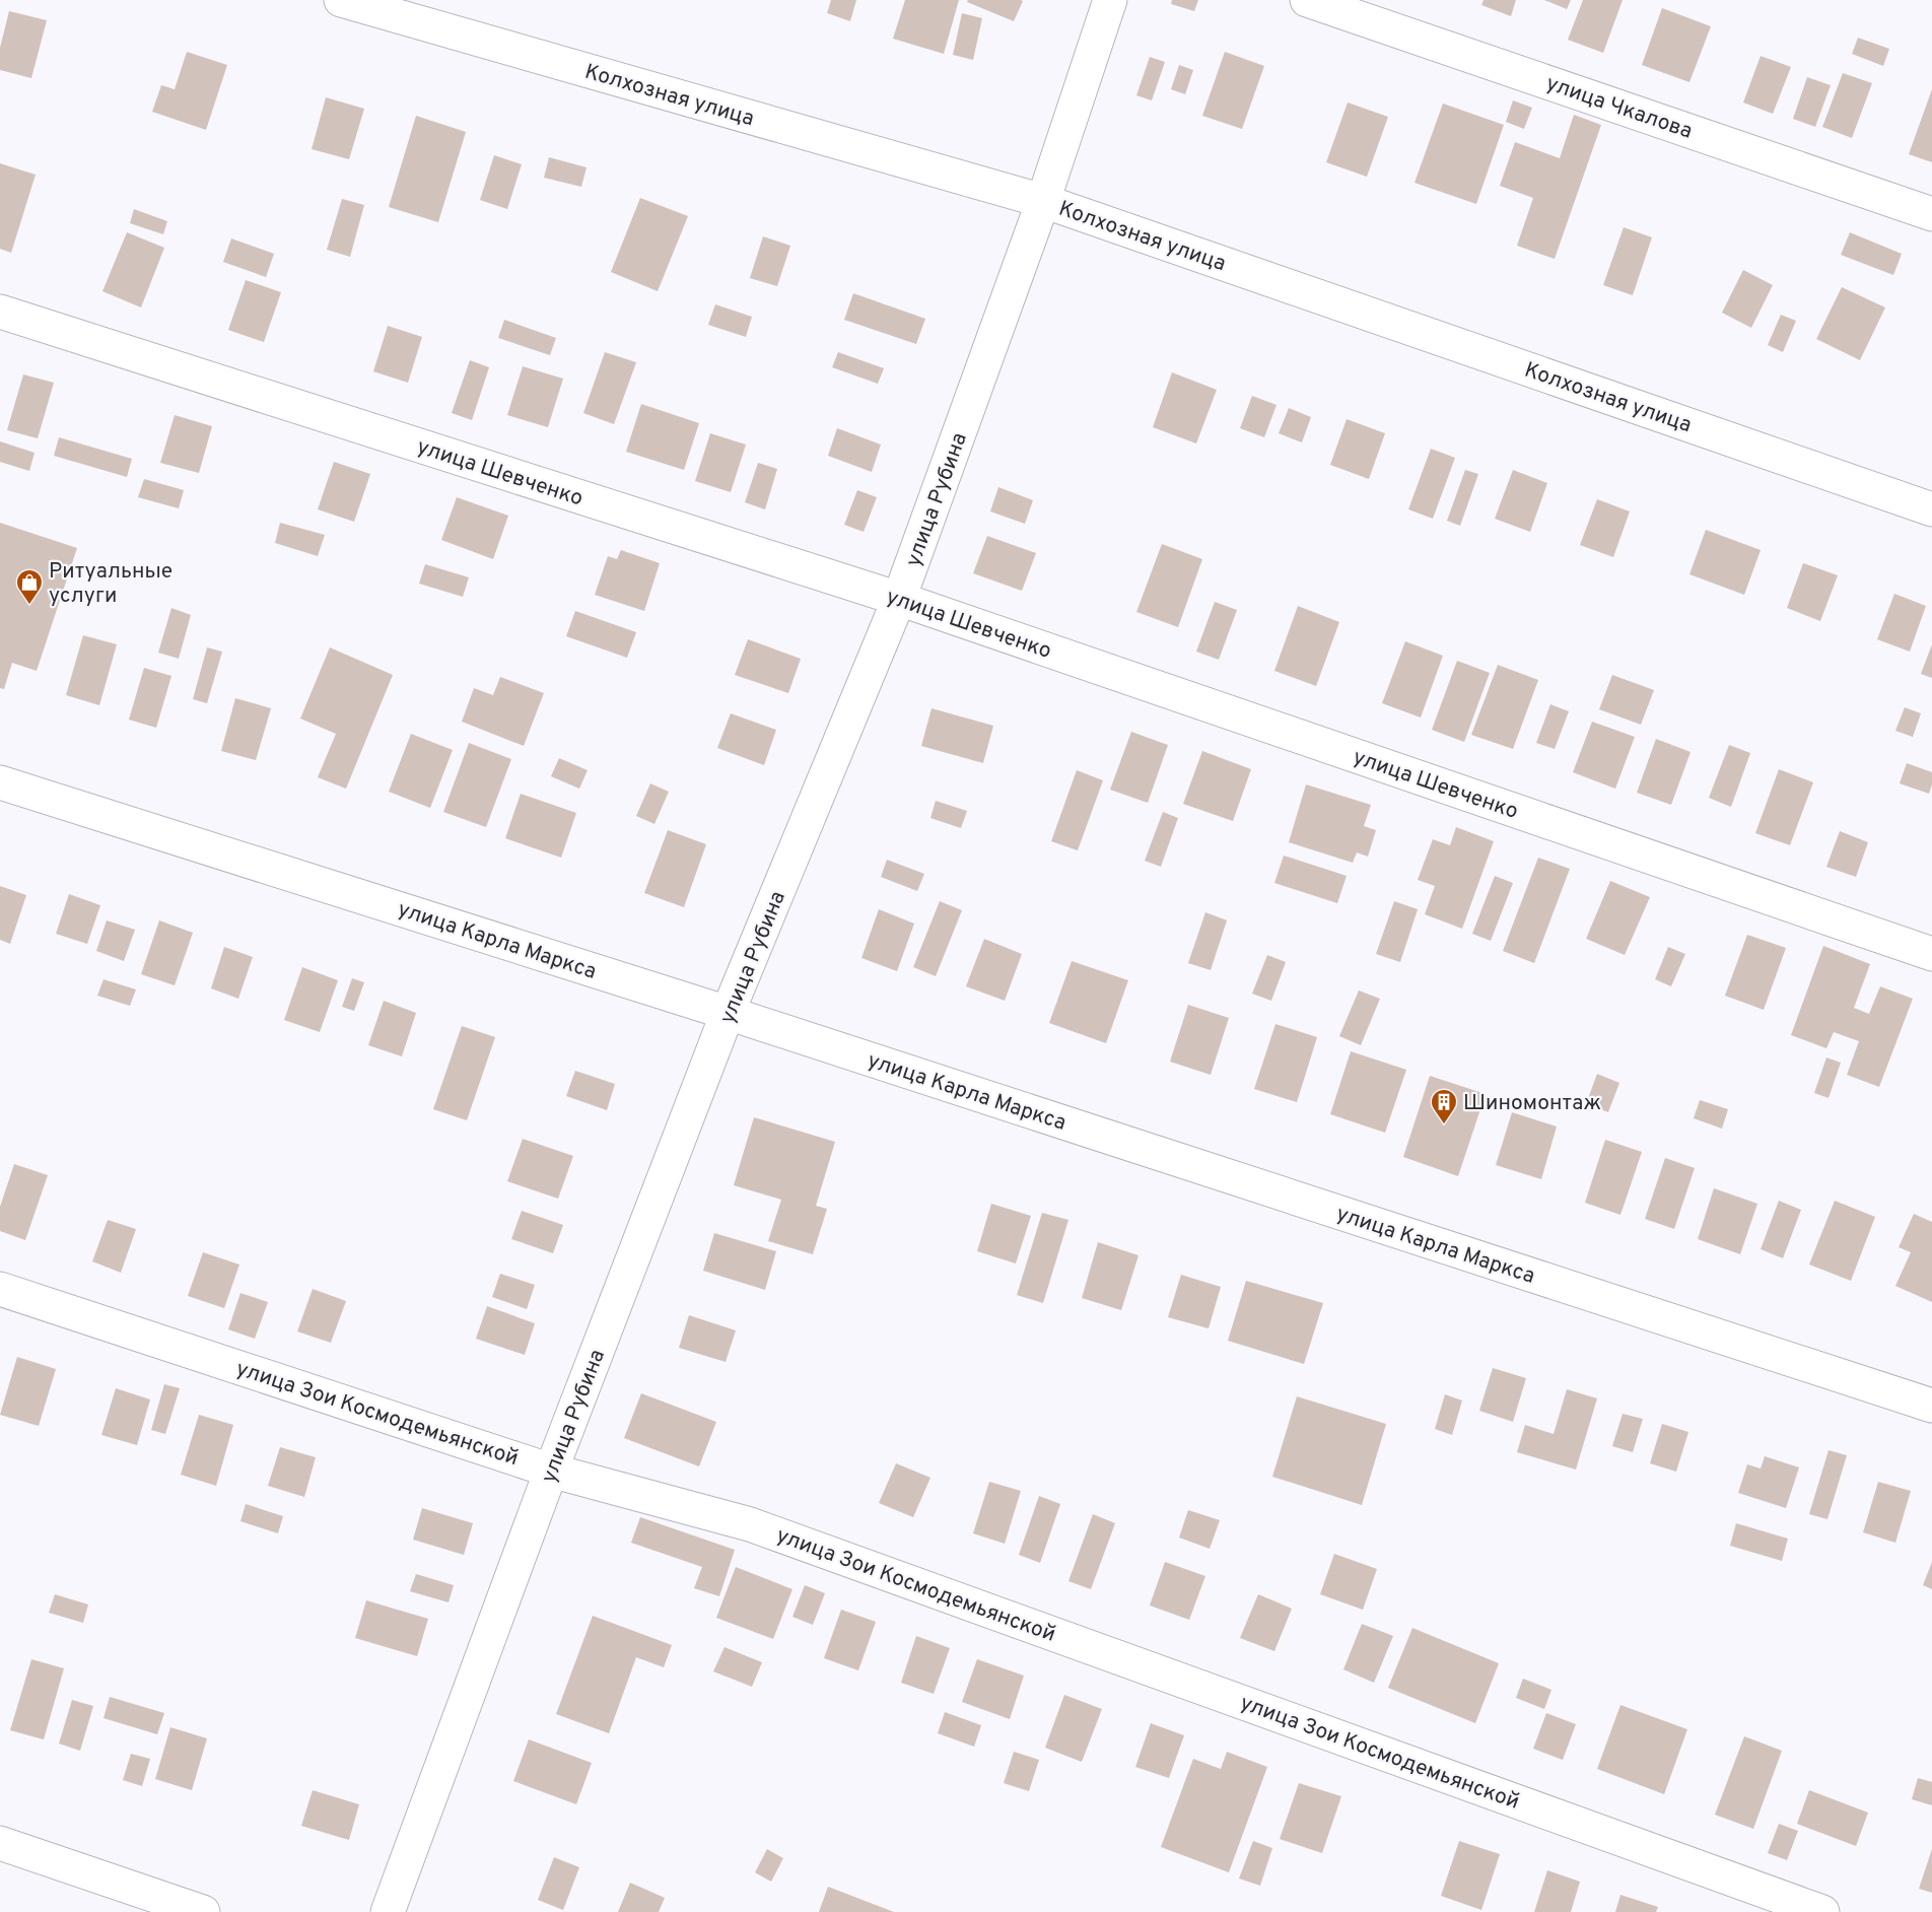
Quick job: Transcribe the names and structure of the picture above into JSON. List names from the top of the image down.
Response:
{
  "streets": {
    "street": [
      "Колхозная улица",
      "улица Чкалова",
      "улица Шевченко",
      "улица Рубина",
      "улица Карла Маркса",
      "улица Зои Космодемьянской"
    ]
  },
  "crossings": [
    ["Колхозная улица", "улица Рубина"],
    ["улица Шевченко", "улица Рубина"],
    ["улица Рубина", "улица Карла Маркса"],
    ["улица Рубина", "улица Зои Космодемьянской"]
  ],
  "places": {
    "shop": ["Ритуальные услуги"],
    "building": ["Шиномонтаж"]
  }
}
